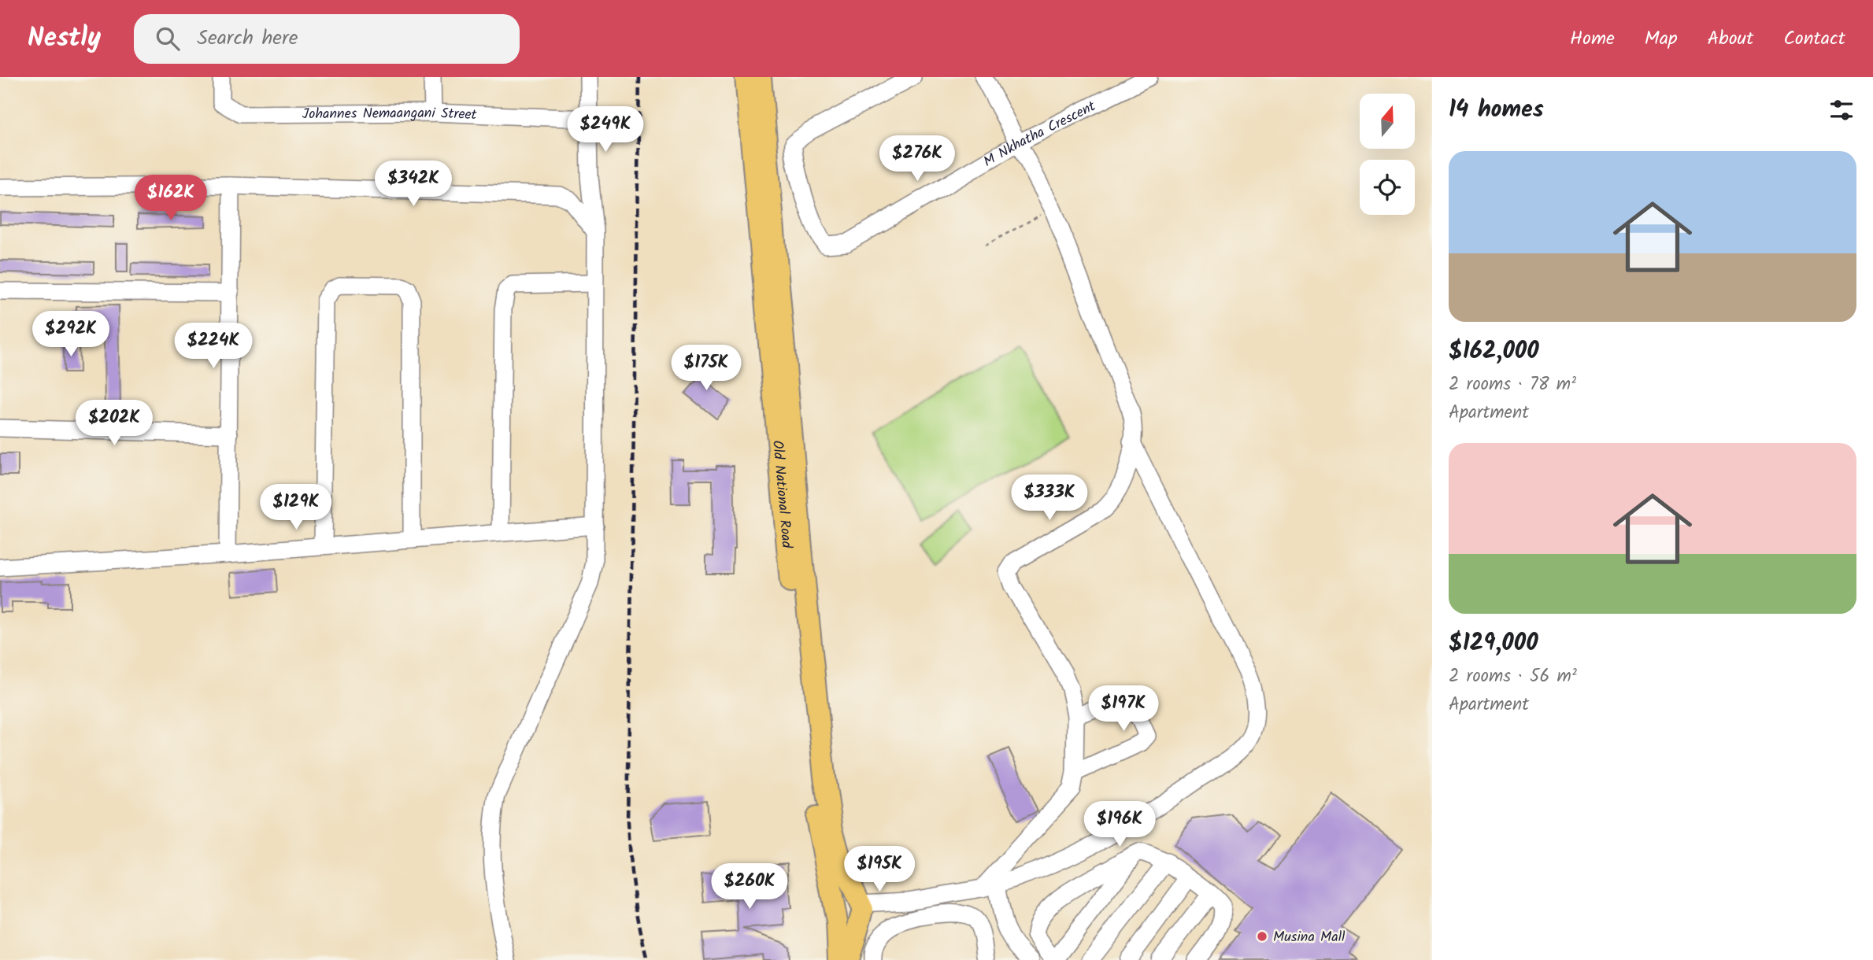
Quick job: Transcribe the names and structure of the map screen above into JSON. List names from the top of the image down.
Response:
{
  "streets": {
    "main road": ["Old National Road"],
    "street": ["Johannes Nemaangani Street", "M Nkhatha Crescent"]
  },
  "places": ["Musina Mall"],
  "north": "top",
  "page": {
    "header": "Nestly",
    "search": "Search here",
    "nav": [
      "Home",
      "Map",
      "About",
      "Contact"
    ],
    "heading": "14 homes",
    "price": [
      "$249K",
      "$276K",
      "$342K",
      "$162K",
      "$292K",
      "$224K",
      "$175K",
      "$202K",
      "$333K",
      "$129K",
      "$197K",
      "$196K",
      "$195K",
      "$260K"
    ],
    "list": [
      {
        "name": "$162,000",
        "note": "2 rooms · 78 m² · Apartment"
      },
      {
        "name": "$129,000",
        "note": "2 rooms · 56 m² · Apartment"
      }
    ]
  }
}
